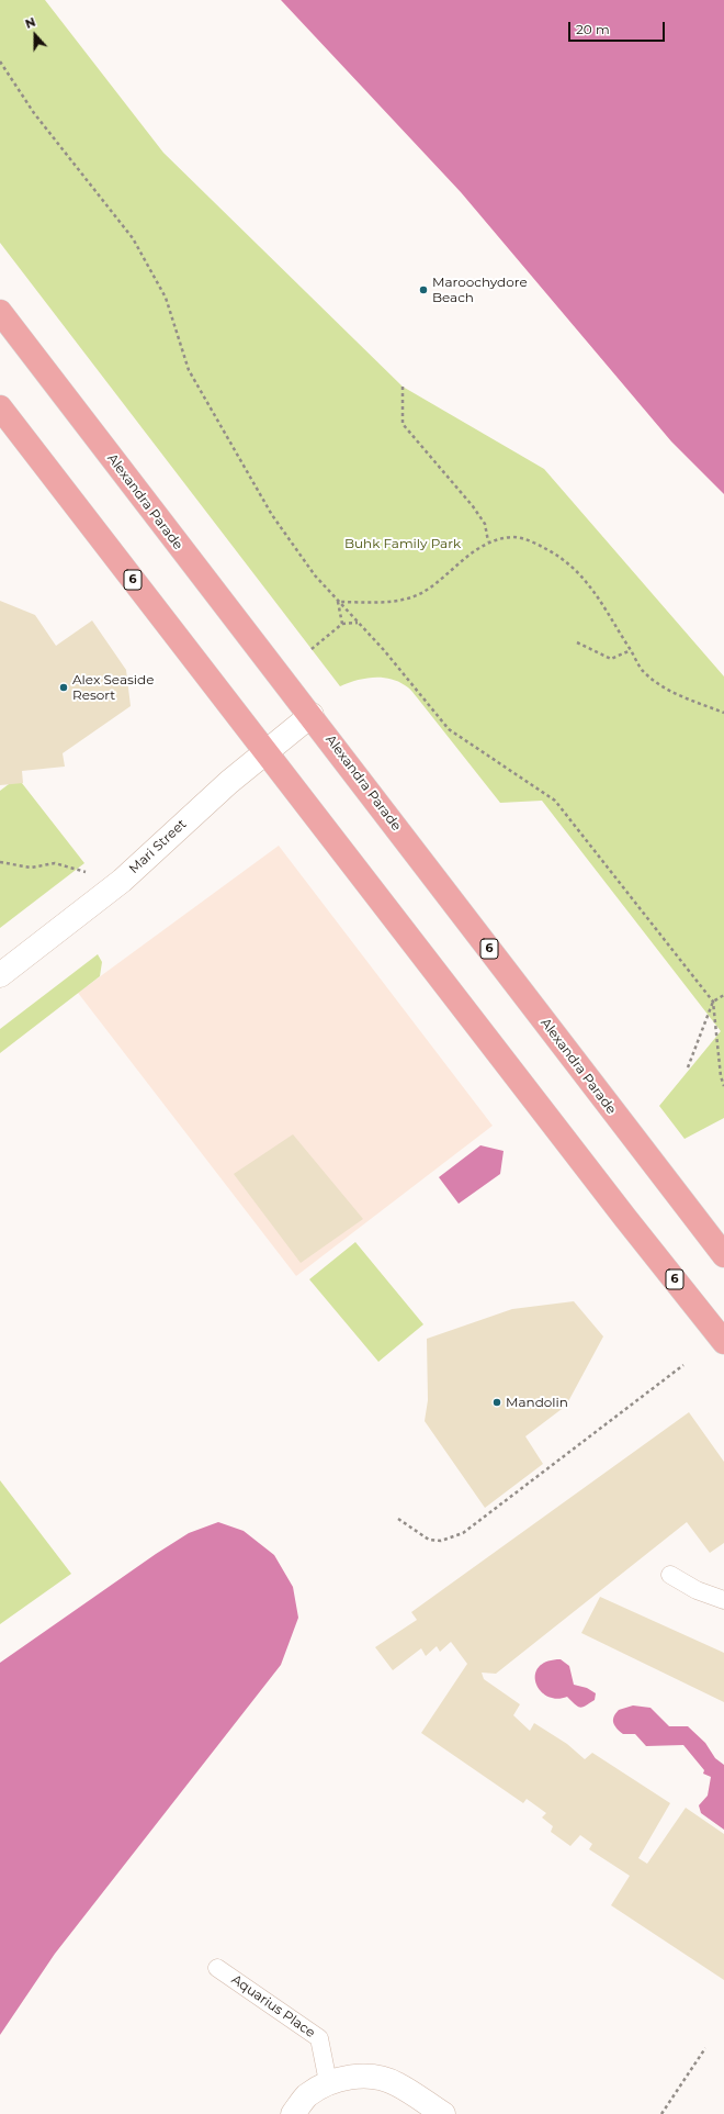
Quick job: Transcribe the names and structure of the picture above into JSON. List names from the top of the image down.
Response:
{
  "streets": {
    "main road": ["Alexandra Parade", "6"],
    "street": ["Mari Street"],
    "lane": ["Aquarius Place"]
  },
  "crossings": [
    ["Alexandra Parade", "Mari Street"],
    ["6", "Mari Street"]
  ],
  "parks": ["Buhk Family Park"],
  "places": ["Maroochydore Beach", "Alex Seaside Resort", "Mandolin"],
  "scale_bar": "20 m",
  "north": "top"
}
